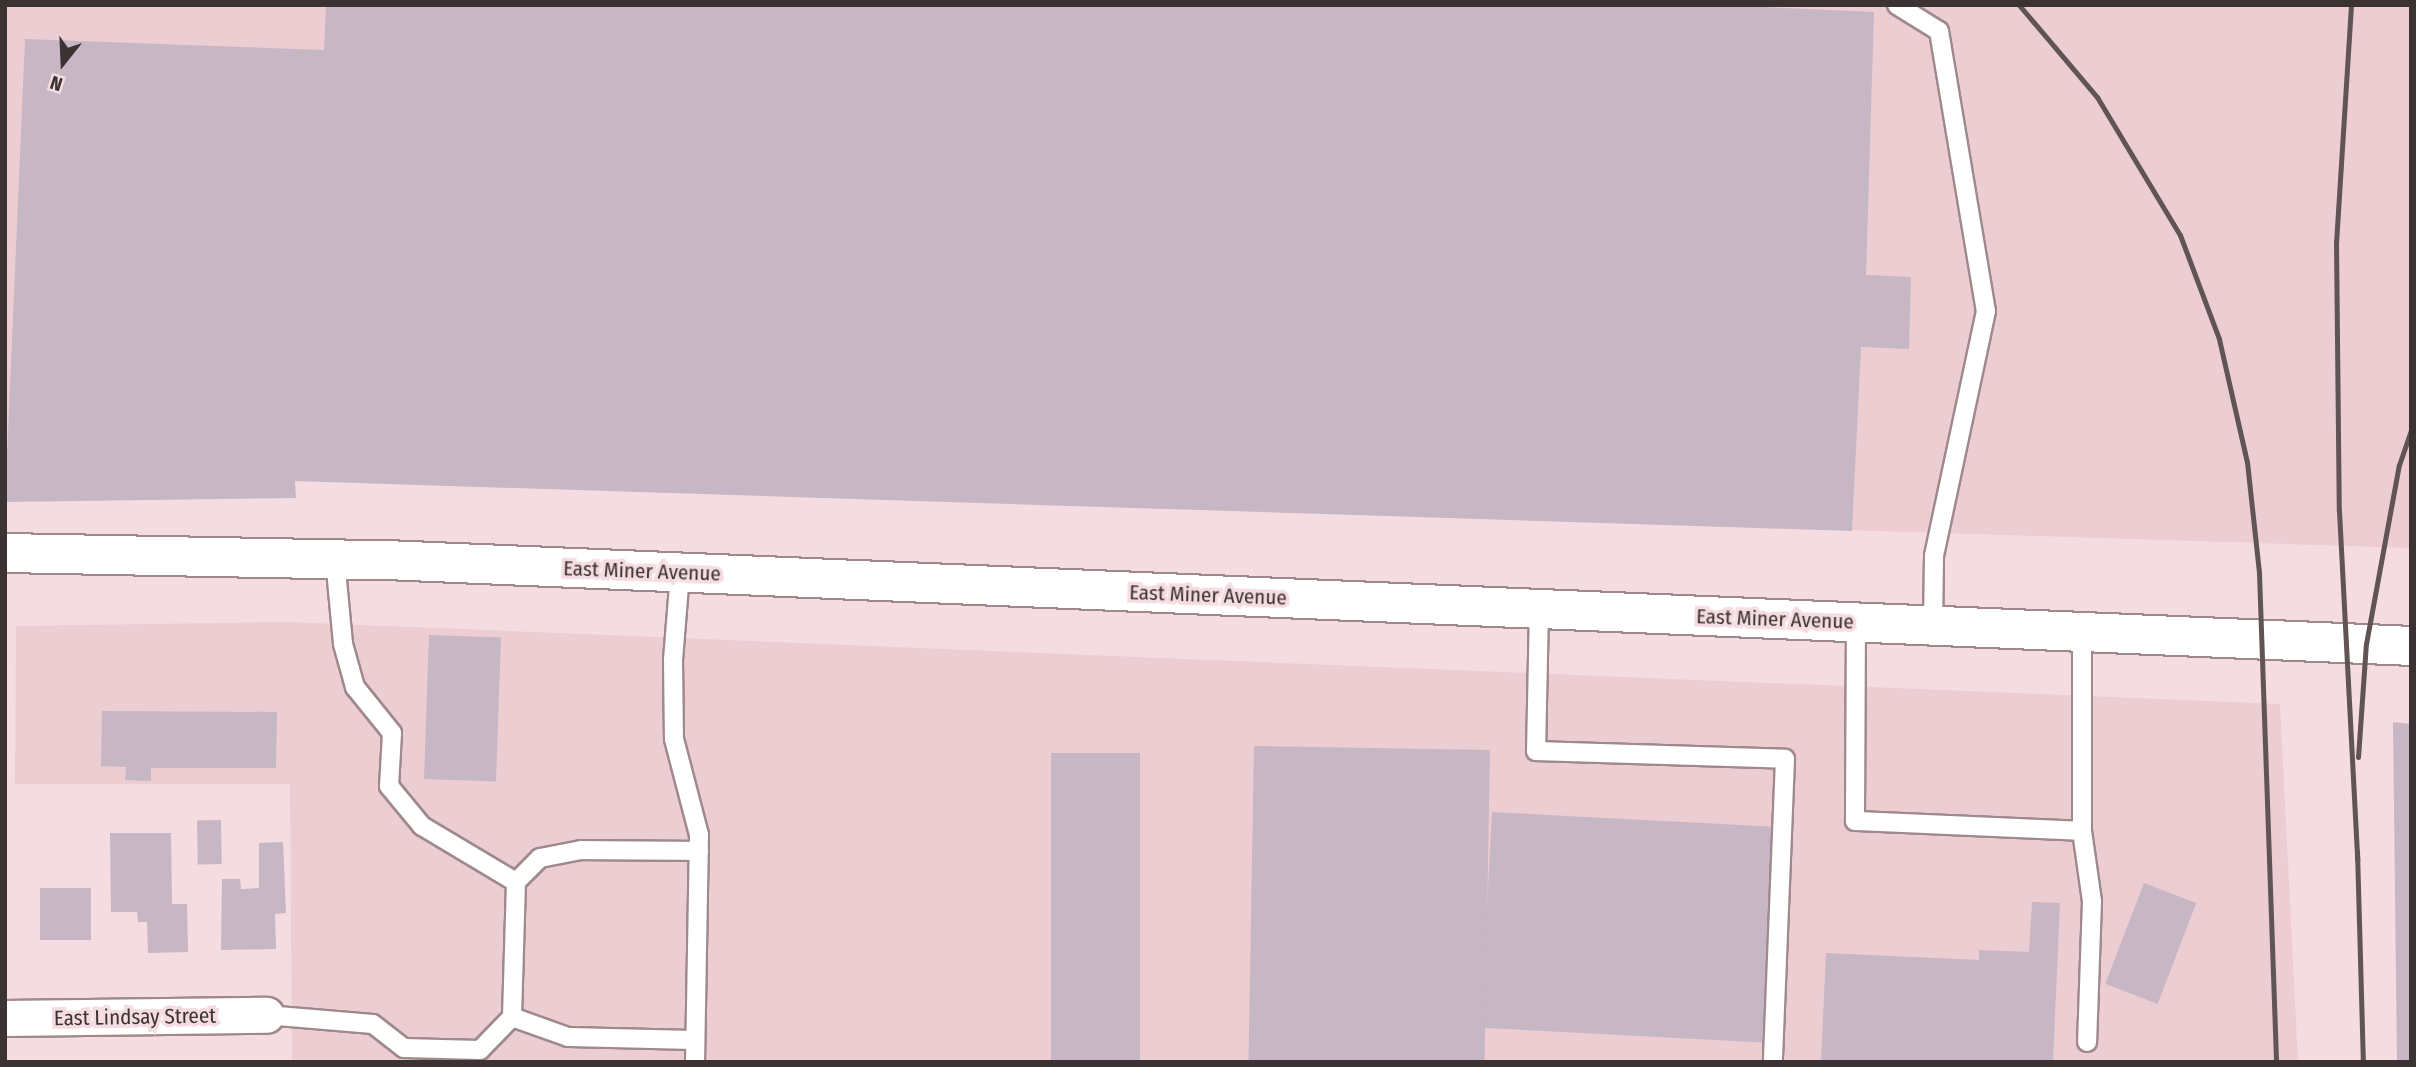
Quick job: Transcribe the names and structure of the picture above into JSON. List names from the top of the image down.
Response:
{
  "streets": {
    "street": ["East Miner Avenue", "East Lindsay Street"]
  },
  "north": "bottom"
}
